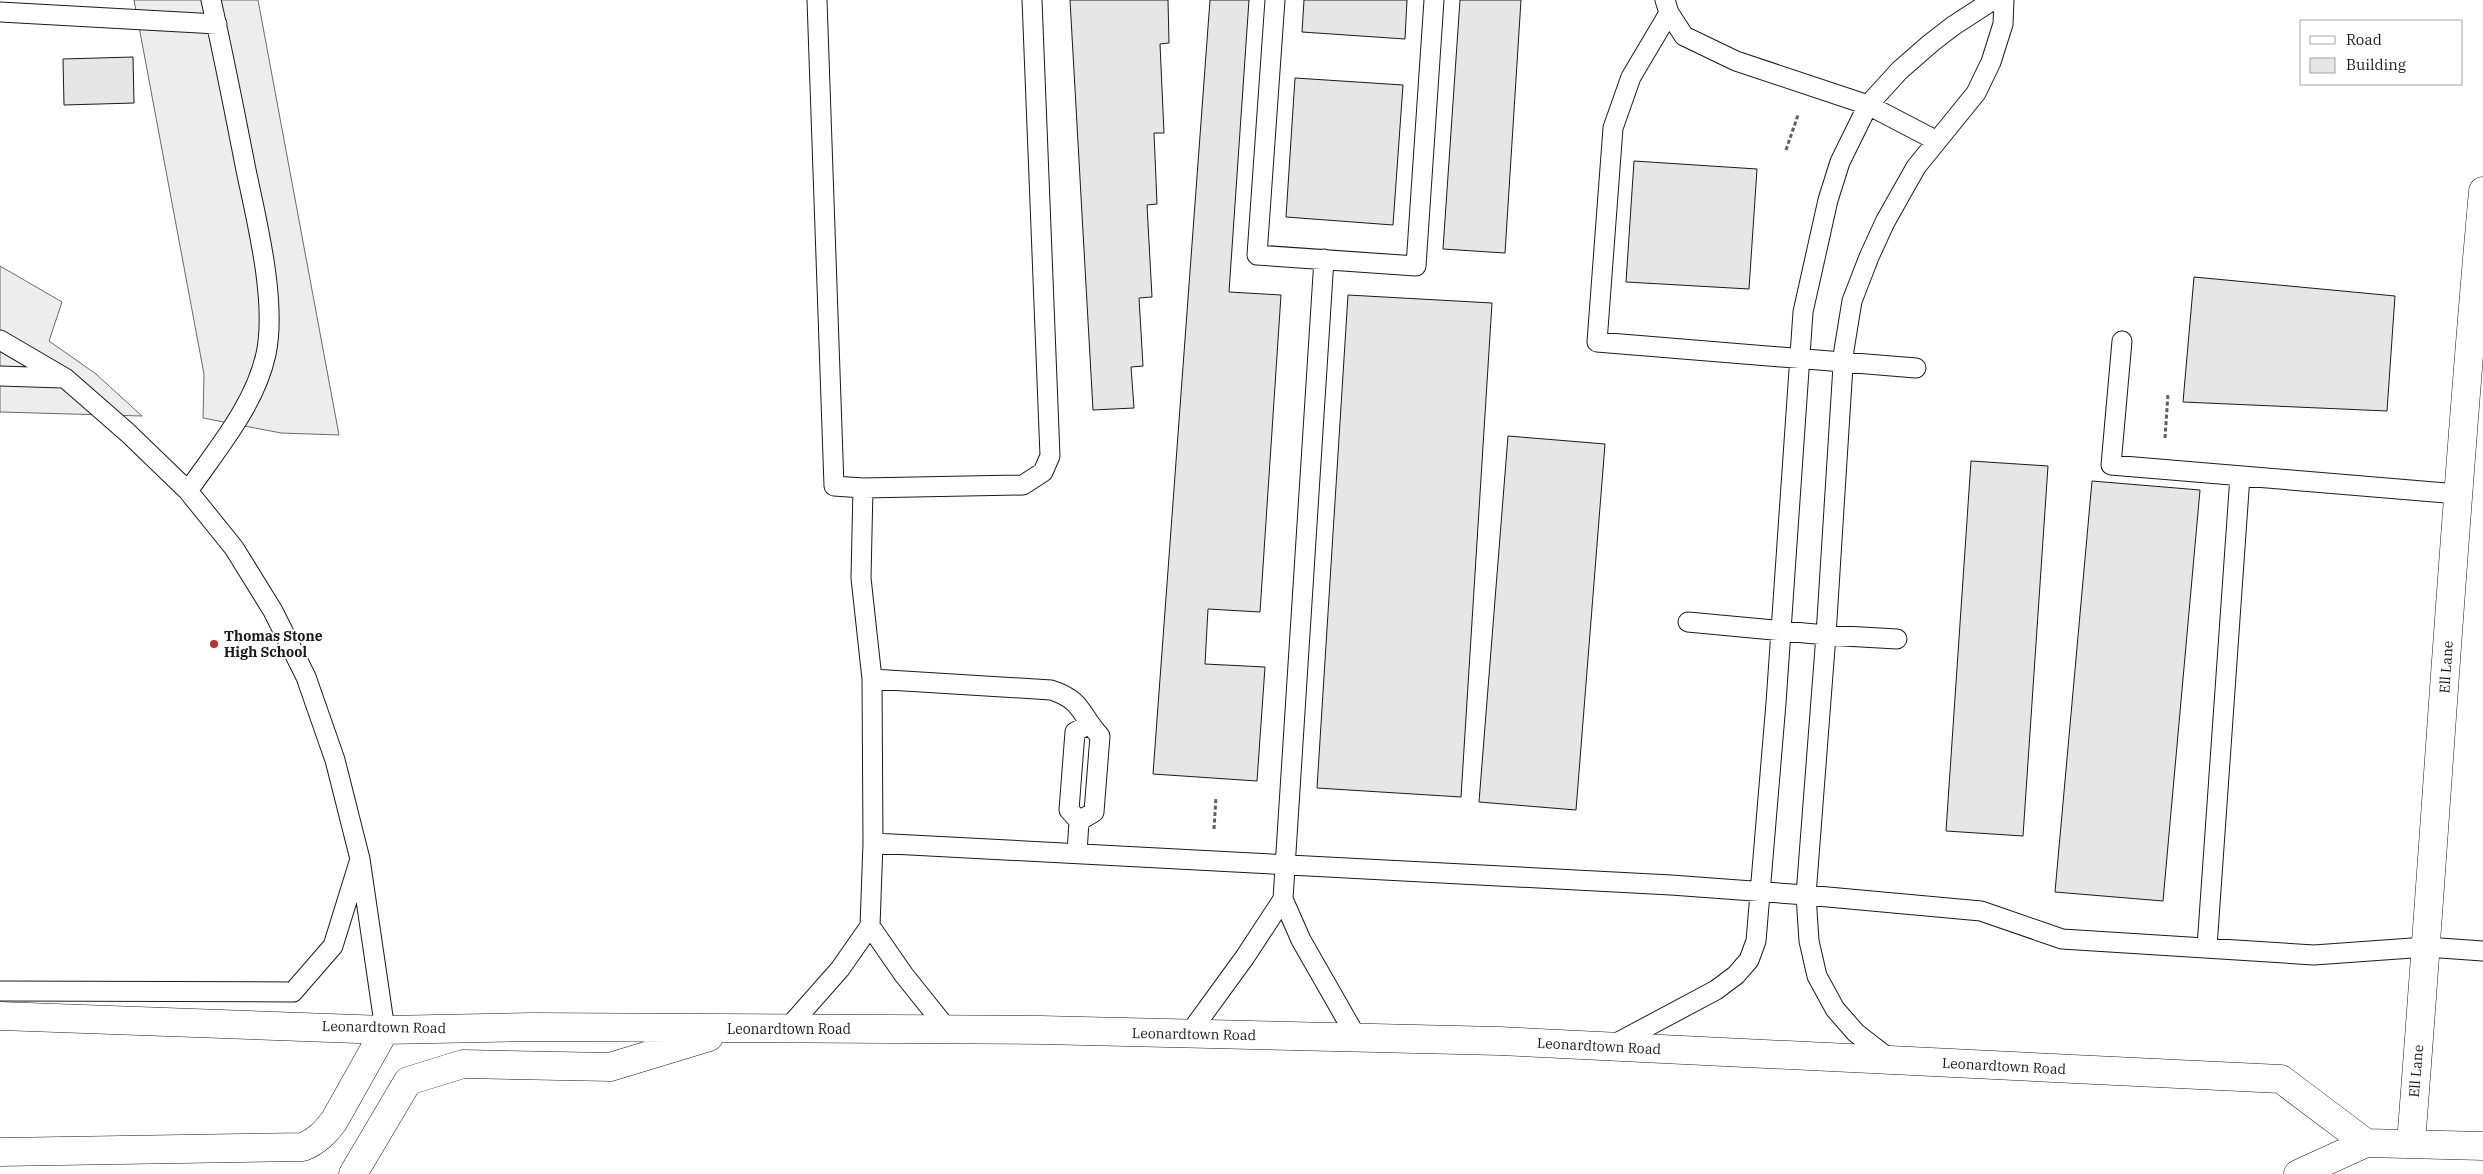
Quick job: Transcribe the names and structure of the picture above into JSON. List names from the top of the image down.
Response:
{
  "streets": {
    "main road": ["Ell Lane", "Leonardtown Road"]
  },
  "places": ["Thomas Stone High School"],
  "legend": ["Road", "Building"]
}
